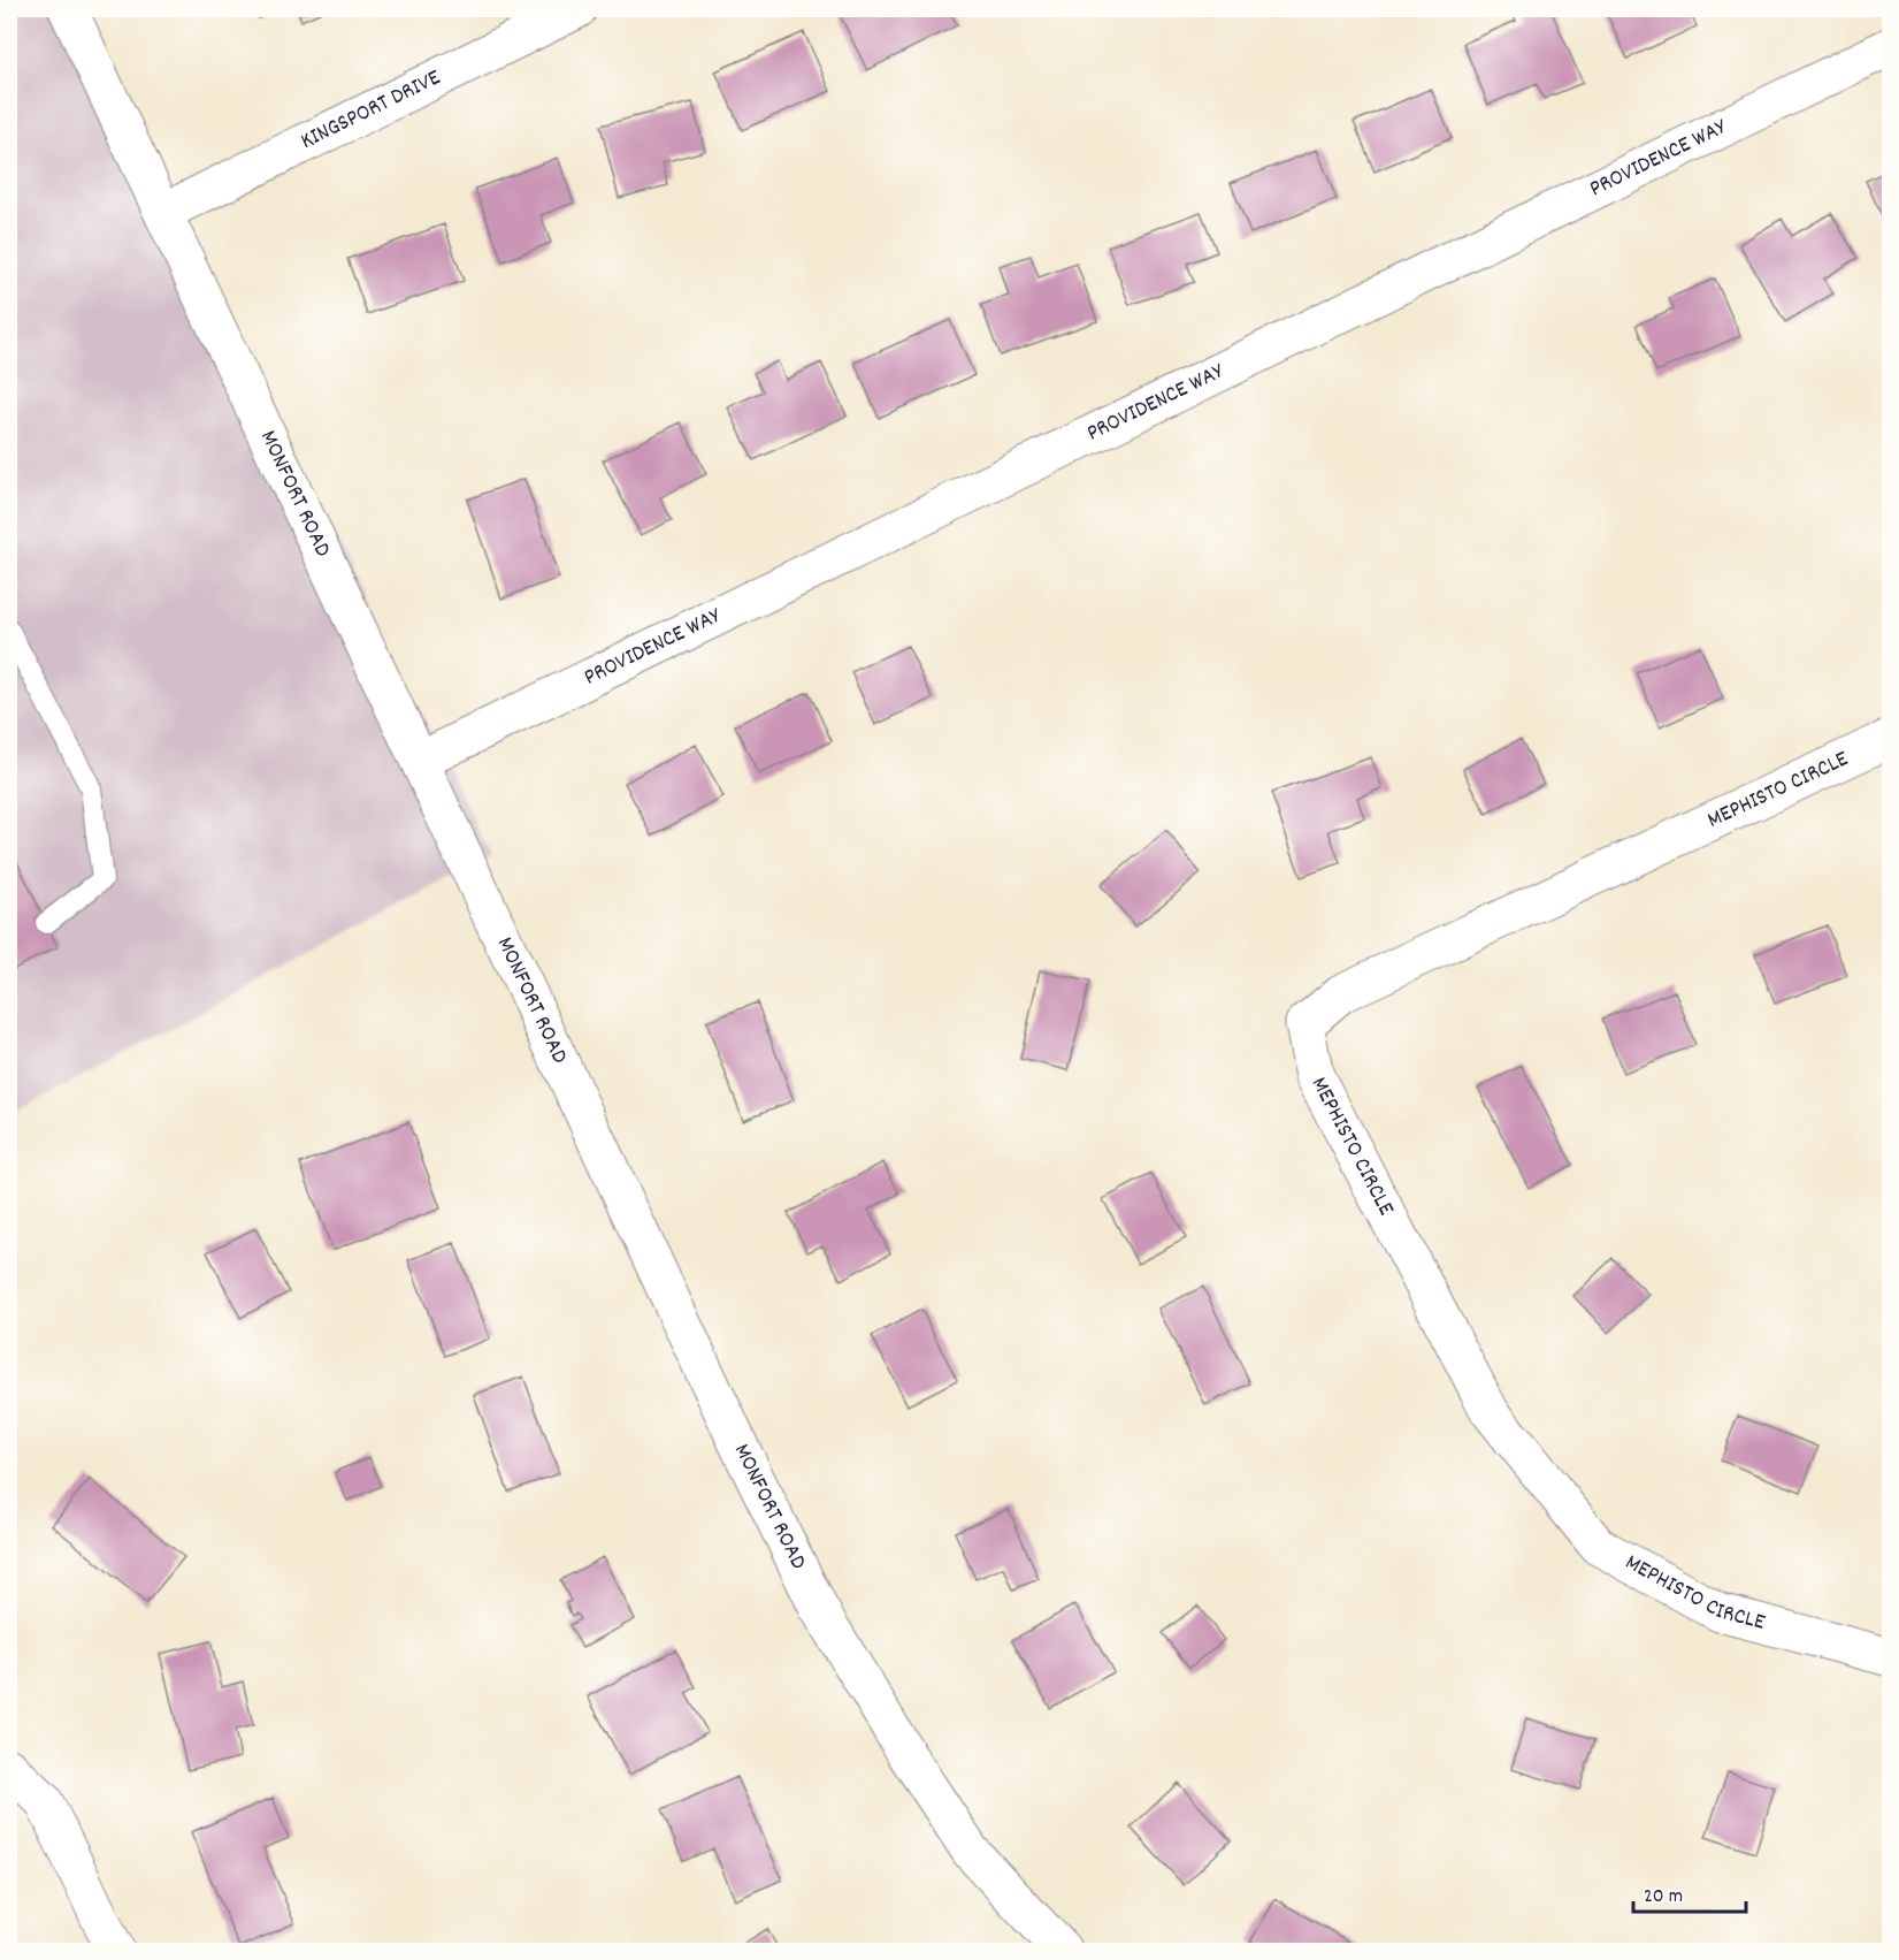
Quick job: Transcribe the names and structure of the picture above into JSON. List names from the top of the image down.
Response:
{
  "streets": {
    "street": [
      "KINGSPORT DRIVE",
      "PROVIDENCE WAY",
      "MONFORT ROAD",
      "MEPHISTO CIRCLE"
    ]
  },
  "crossings": [
    ["KINGSPORT DRIVE", "MONFORT ROAD"],
    ["PROVIDENCE WAY", "MONFORT ROAD"]
  ],
  "scale_bar": "20 m"
}
